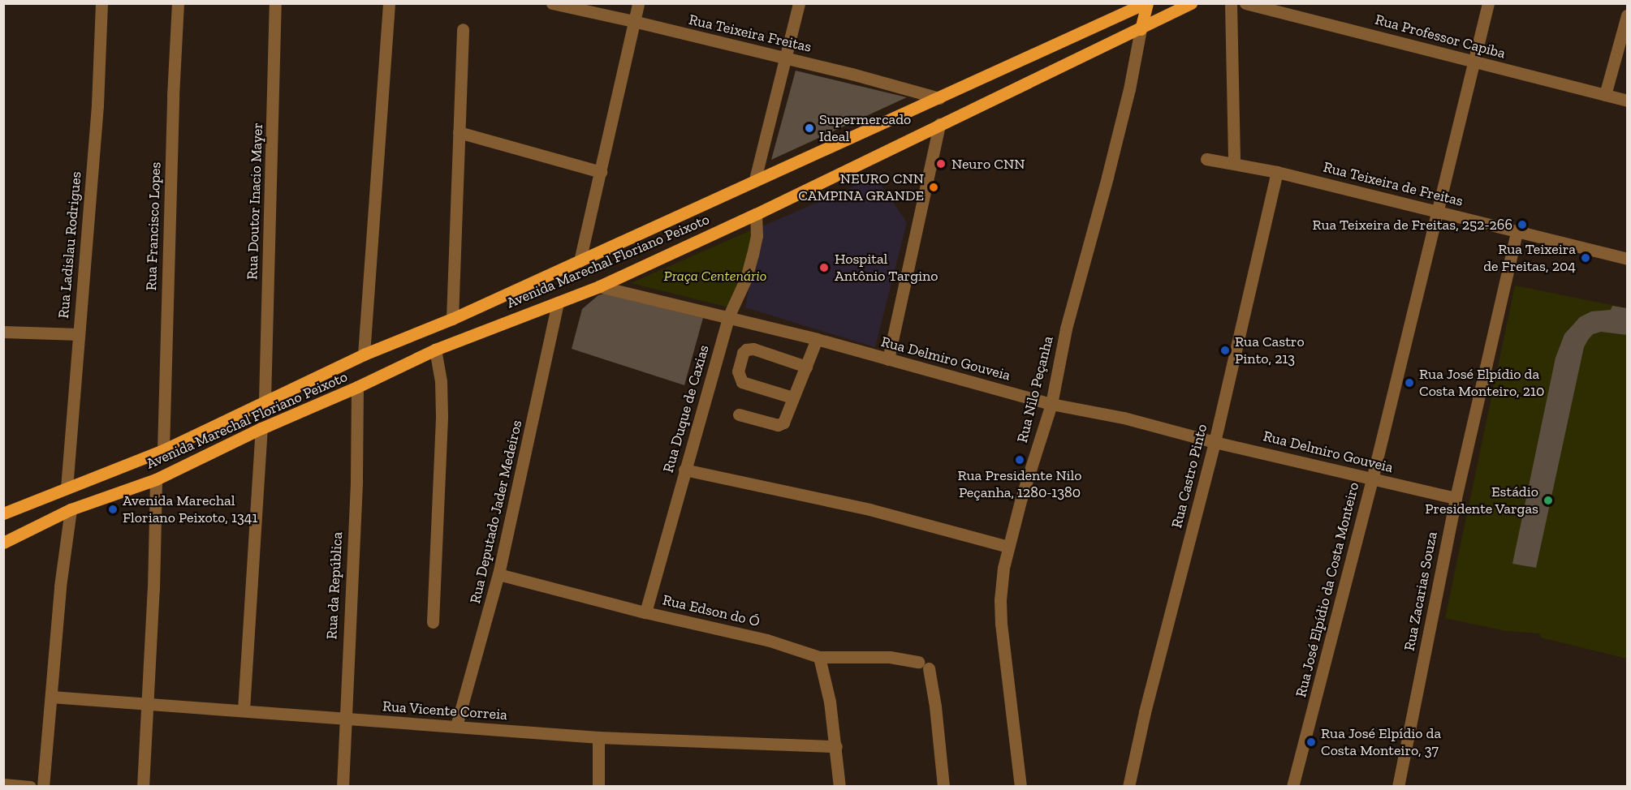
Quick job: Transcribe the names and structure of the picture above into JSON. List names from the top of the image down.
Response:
{
  "streets": {
    "main road": ["Avenida Marechal Floriano Peixoto", "Rua Nilo Peçanha"],
    "street": [
      "Rua Teixeira Freitas",
      "Rua Professor Capiba",
      "Rua Teixeira de Freitas",
      "Rua Doutor Inacio Mayer",
      "Rua Francisco Lopes",
      "Rua Ladislau Rodrigues",
      "Rua Delmiro Gouveia",
      "Rua Duque de Caxias",
      "Rua Castro Pinto",
      "Rua Deputado Jader Medeiros",
      "Rua da República",
      "Rua José Elpídio da Costa Monteiro",
      "Rua Zacarias Souza",
      "Rua Edson do Ó",
      "Rua Vicente Correia"
    ]
  },
  "crossings": [
    ["Rua Teixeira Freitas", "Avenida Marechal Floriano Peixoto"],
    ["Rua Professor Capiba", "Rua José Elpídio da Costa Monteiro"],
    ["Rua Teixeira de Freitas", "Rua Castro Pinto"],
    ["Rua Teixeira de Freitas", "Rua José Elpídio da Costa Monteiro"],
    ["Rua Teixeira de Freitas", "Rua Zacarias Souza"],
    ["Rua Doutor Inacio Mayer", "Avenida Marechal Floriano Peixoto"],
    ["Rua Francisco Lopes", "Avenida Marechal Floriano Peixoto"],
    ["Rua Ladislau Rodrigues", "Avenida Marechal Floriano Peixoto"],
    ["Avenida Marechal Floriano Peixoto", "Rua Delmiro Gouveia"],
    ["Avenida Marechal Floriano Peixoto", "Rua Nilo Peçanha"],
    ["Avenida Marechal Floriano Peixoto", "Rua Duque de Caxias"],
    ["Avenida Marechal Floriano Peixoto", "Rua Deputado Jader Medeiros"],
    ["Avenida Marechal Floriano Peixoto", "Rua da República"],
    ["Rua Delmiro Gouveia", "Rua Nilo Peçanha"],
    ["Rua Delmiro Gouveia", "Rua Duque de Caxias"],
    ["Rua Delmiro Gouveia", "Rua Castro Pinto"],
    ["Rua Delmiro Gouveia", "Rua José Elpídio da Costa Monteiro"],
    ["Rua Delmiro Gouveia", "Rua Zacarias Souza"],
    ["Rua Duque de Caxias", "Rua Edson do Ó"],
    ["Rua Deputado Jader Medeiros", "Rua Edson do Ó"],
    ["Rua Deputado Jader Medeiros", "Rua Vicente Correia"],
    ["Rua da República", "Rua Vicente Correia"]
  ],
  "parks": ["Praça Centenário"],
  "places": [
    "Supermercado Ideal",
    "Neuro CNN",
    "NEURO CNN CAMPINA GRANDE",
    "Rua Teixeira de Freitas, 252-266",
    "Rua Teixeira de Freitas, 204",
    "Hospital Antônio Targino",
    "Rua Castro Pinto, 213",
    "Rua José Elpídio da Costa Monteiro, 210",
    "Rua Presidente Nilo Peçanha, 1280-1380",
    "Estádio Presidente Vargas",
    "Avenida Marechal Floriano Peixoto, 1341",
    "Rua José Elpídio da Costa Monteiro, 37"
  ]
}
